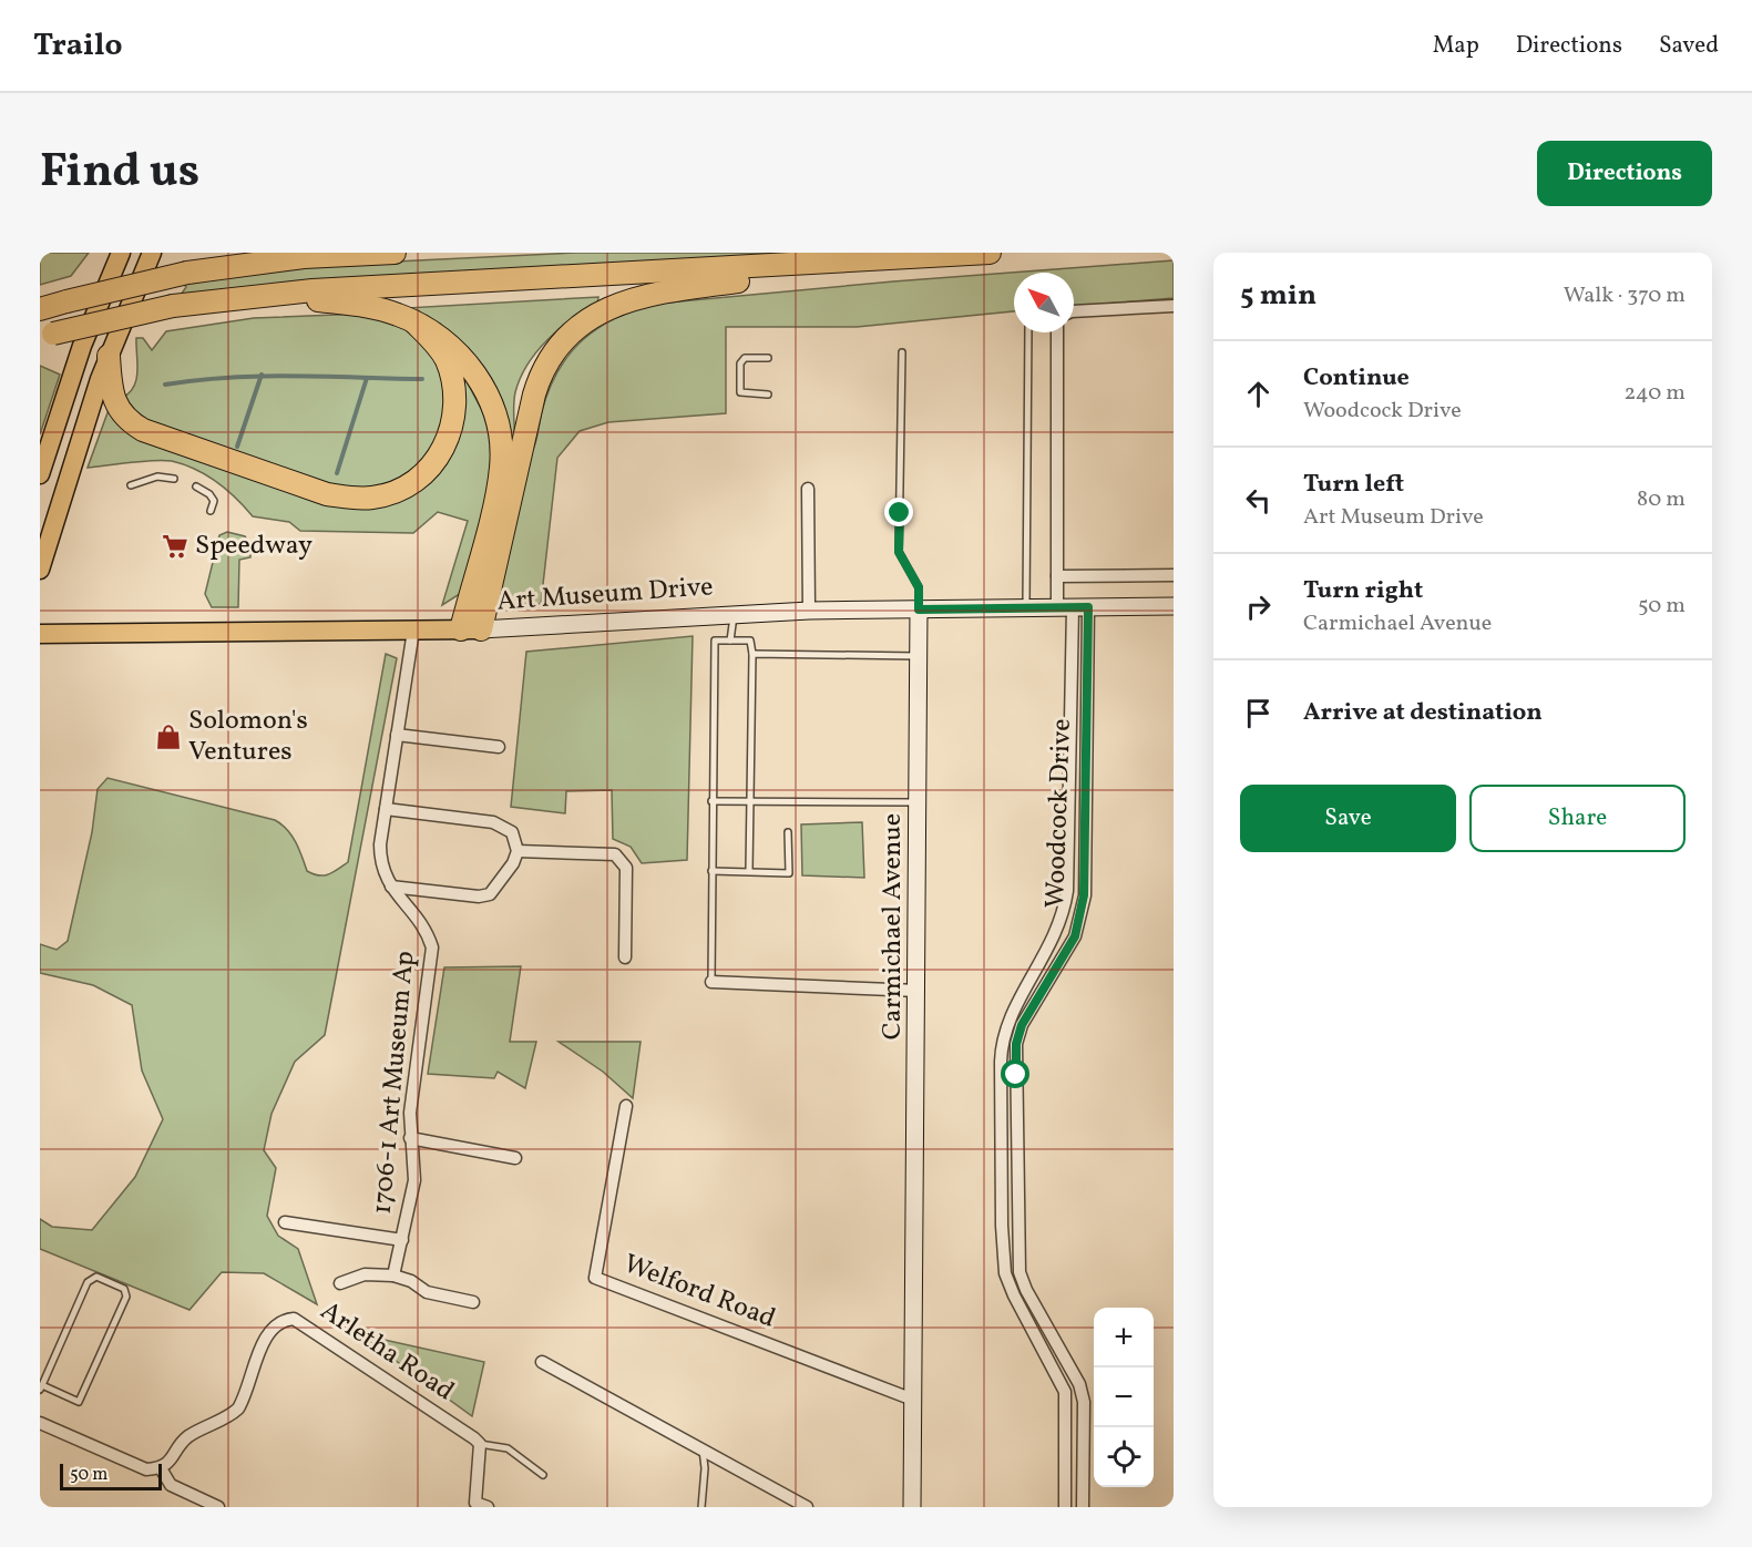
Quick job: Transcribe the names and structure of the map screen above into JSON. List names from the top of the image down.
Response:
{
  "streets": {
    "main road": ["Art Museum Drive"],
    "street": [
      "Woodcock Drive",
      "Carmichael Avenue",
      "1706-1 Art Museum Ap",
      "Welford Road",
      "Arletha Road"
    ]
  },
  "crossings": [
    ["Art Museum Drive", "Woodcock Drive"],
    ["Art Museum Drive", "Carmichael Avenue"],
    ["Art Museum Drive", "1706-1 Art Museum Ap"],
    ["Carmichael Avenue", "Welford Road"]
  ],
  "places": {
    "supermarket": ["Speedway"],
    "shop": ["Solomon's Ventures"]
  },
  "scale_bar": "50 m",
  "north": "top left",
  "page": {
    "header": "Trailo",
    "nav": ["Map", "Directions", "Saved"],
    "title": "Find us",
    "buttons": [
      "Directions",
      ["Save", "Share"]
    ],
    "heading": ["5 min", "Walk · 370 m"],
    "list": [
      ["Continue", "Woodcock Drive", "240 m"],
      ["Turn left", "Art Museum Drive", "80 m"],
      ["Turn right", "Carmichael Avenue", "50 m"],
      "Arrive at destination"
    ],
    "map_buttons": ["+", "−"],
    "scale": "50 m"
  }
}
